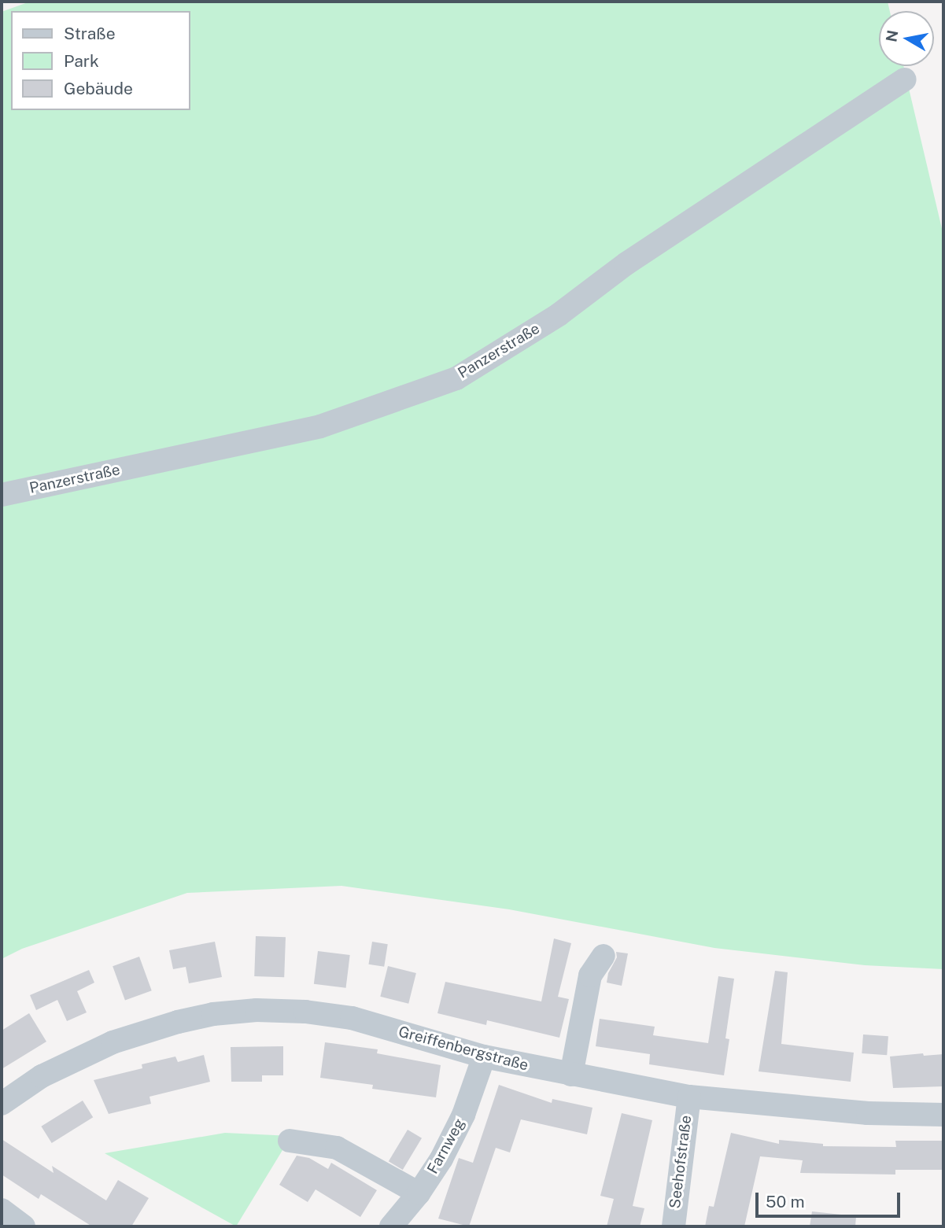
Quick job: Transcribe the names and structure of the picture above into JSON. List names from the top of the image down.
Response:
{
  "streets": {
    "street": [
      "Panzerstraße",
      "Greiffenbergstraße",
      "Farnweg",
      "Seehofstraße"
    ]
  },
  "crossings": [
    ["Greiffenbergstraße", "Farnweg"],
    ["Greiffenbergstraße", "Seehofstraße"]
  ],
  "legend": ["Straße", "Park", "Gebäude"],
  "scale_bar": "50 m",
  "north": "left"
}
